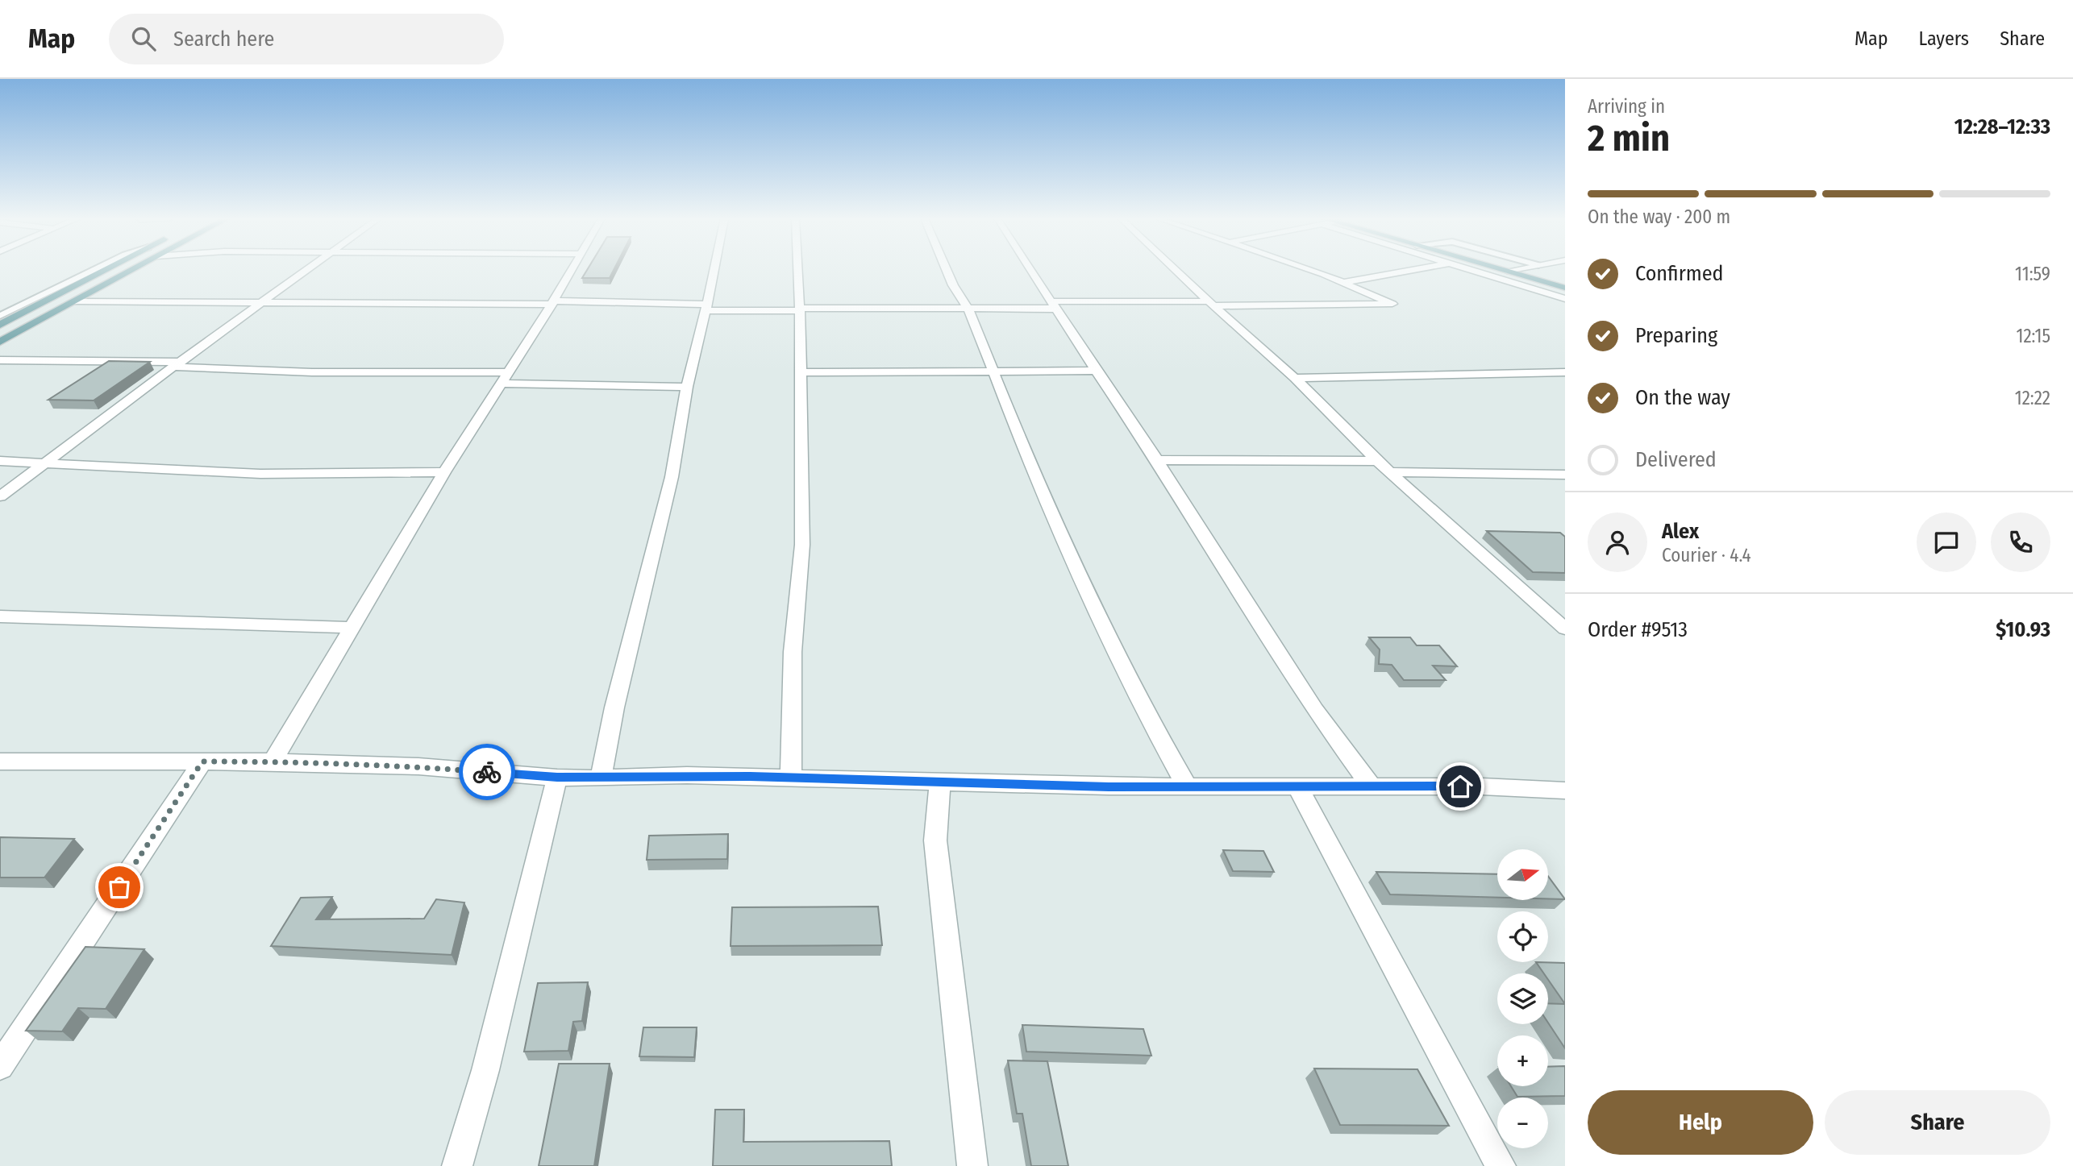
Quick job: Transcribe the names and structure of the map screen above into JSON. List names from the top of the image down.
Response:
{
  "north": "right",
  "page": {
    "header": "Map",
    "search": "Search here",
    "nav": ["Map", "Layers", "Share"],
    "heading": ["2 min", "Arriving in", "12:28–12:33"],
    "panel": [
      "Alex",
      "Courier · 4.4",
      "Order #9513",
      "$10.93"
    ],
    "bar": "On the way · 200 m",
    "list": [
      ["Confirmed", "11:59"],
      ["Preparing", "12:15"],
      ["On the way", "12:22"],
      "Delivered"
    ],
    "map_buttons": ["+", "−"],
    "buttons": ["Help", "Share"]
  }
}
